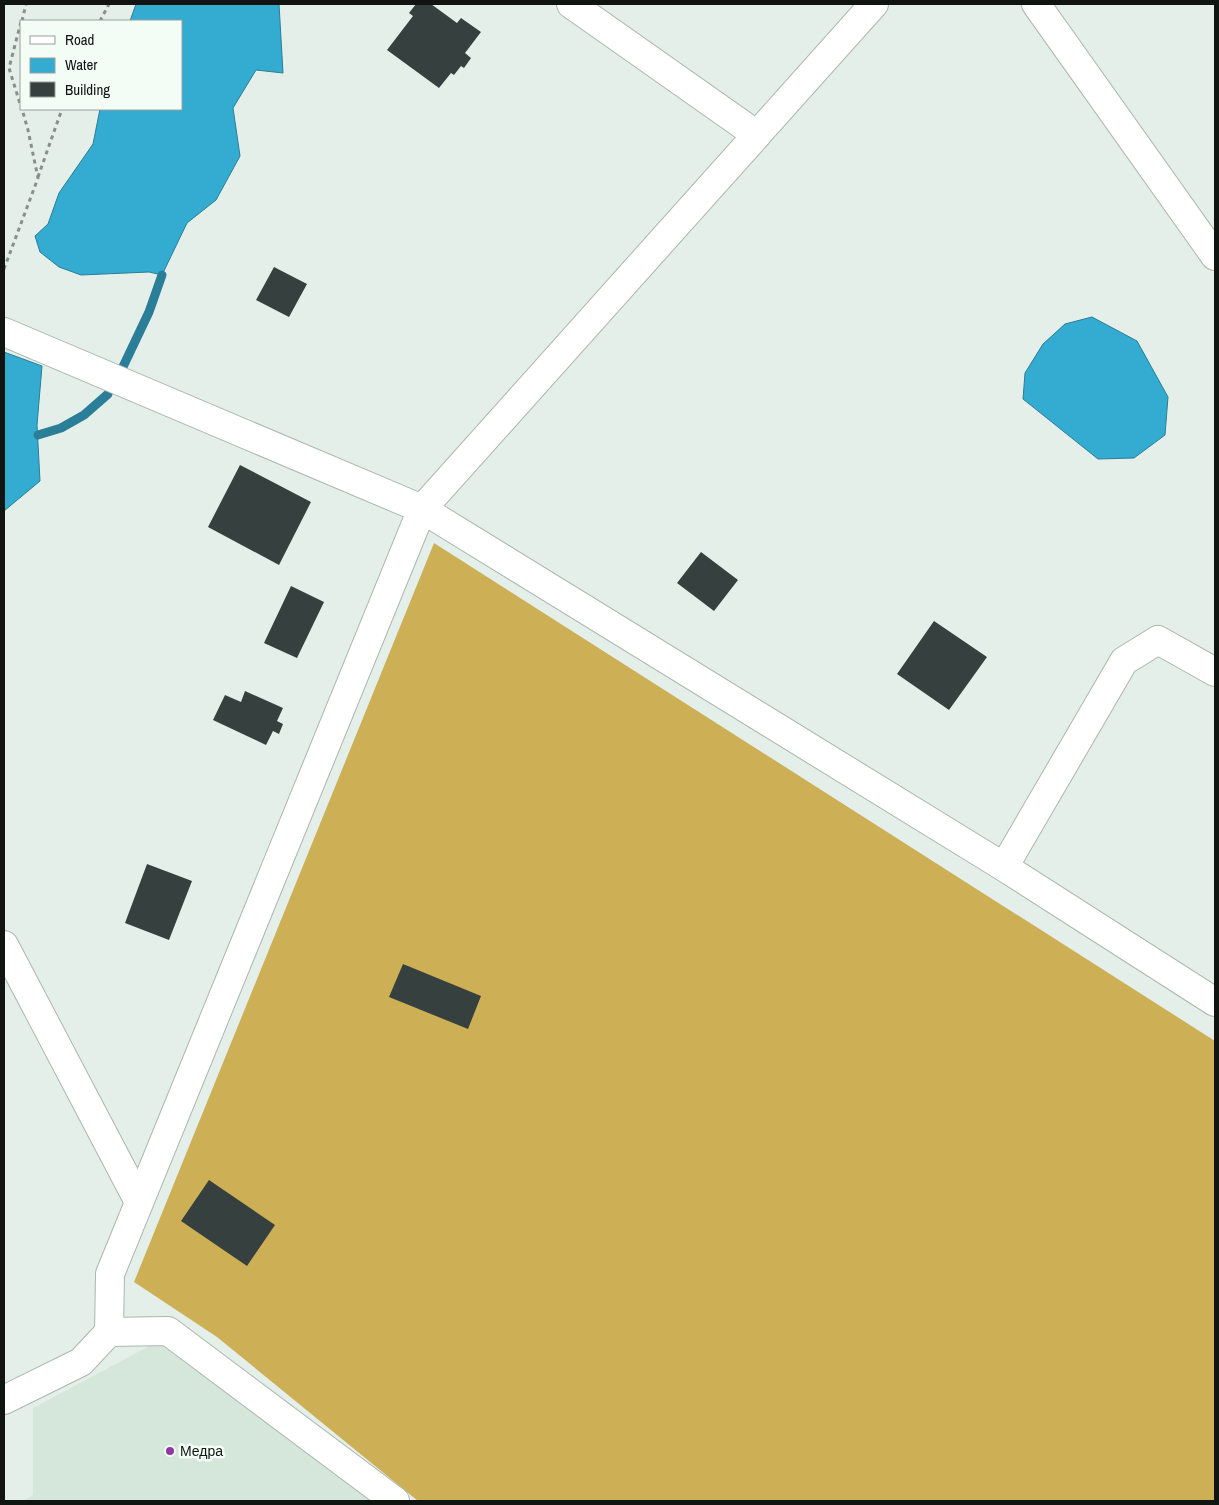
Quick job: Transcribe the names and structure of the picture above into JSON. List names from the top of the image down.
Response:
{
  "places": ["Медра"],
  "legend": ["Road", "Water", "Building"]
}
